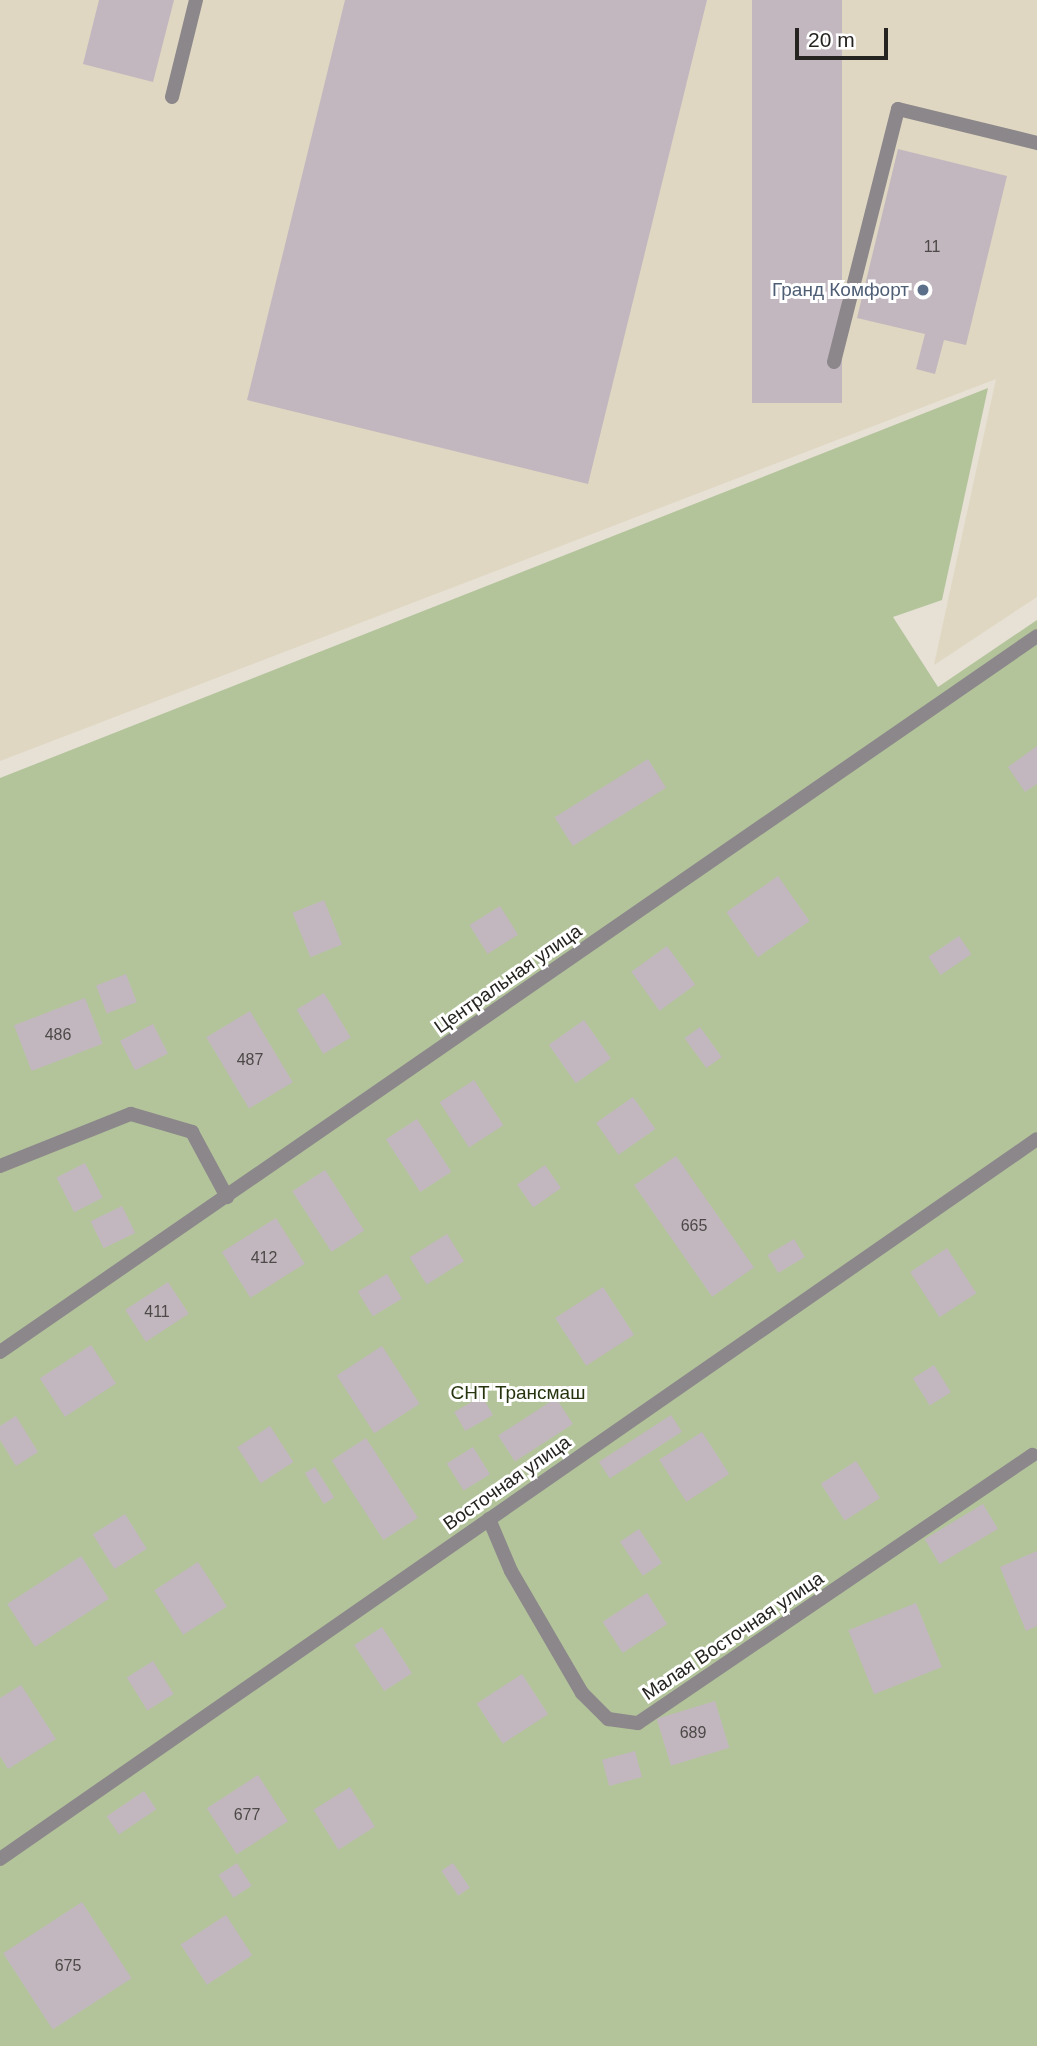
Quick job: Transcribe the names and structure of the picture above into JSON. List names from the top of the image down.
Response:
{
  "streets": {
    "street": ["Центральная улица", "Восточная улица", "Малая Восточная улица"]
  },
  "crossings": [
    ["Восточная улица", "Малая Восточная улица"]
  ],
  "parks": ["СНТ Трансмаш"],
  "places": ["Гранд Комфорт"],
  "house_numbers": [
    "11",
    "486",
    "487",
    "665",
    "412",
    "411",
    "689",
    "677",
    "675"
  ],
  "scale_bar": "20 m"
}
